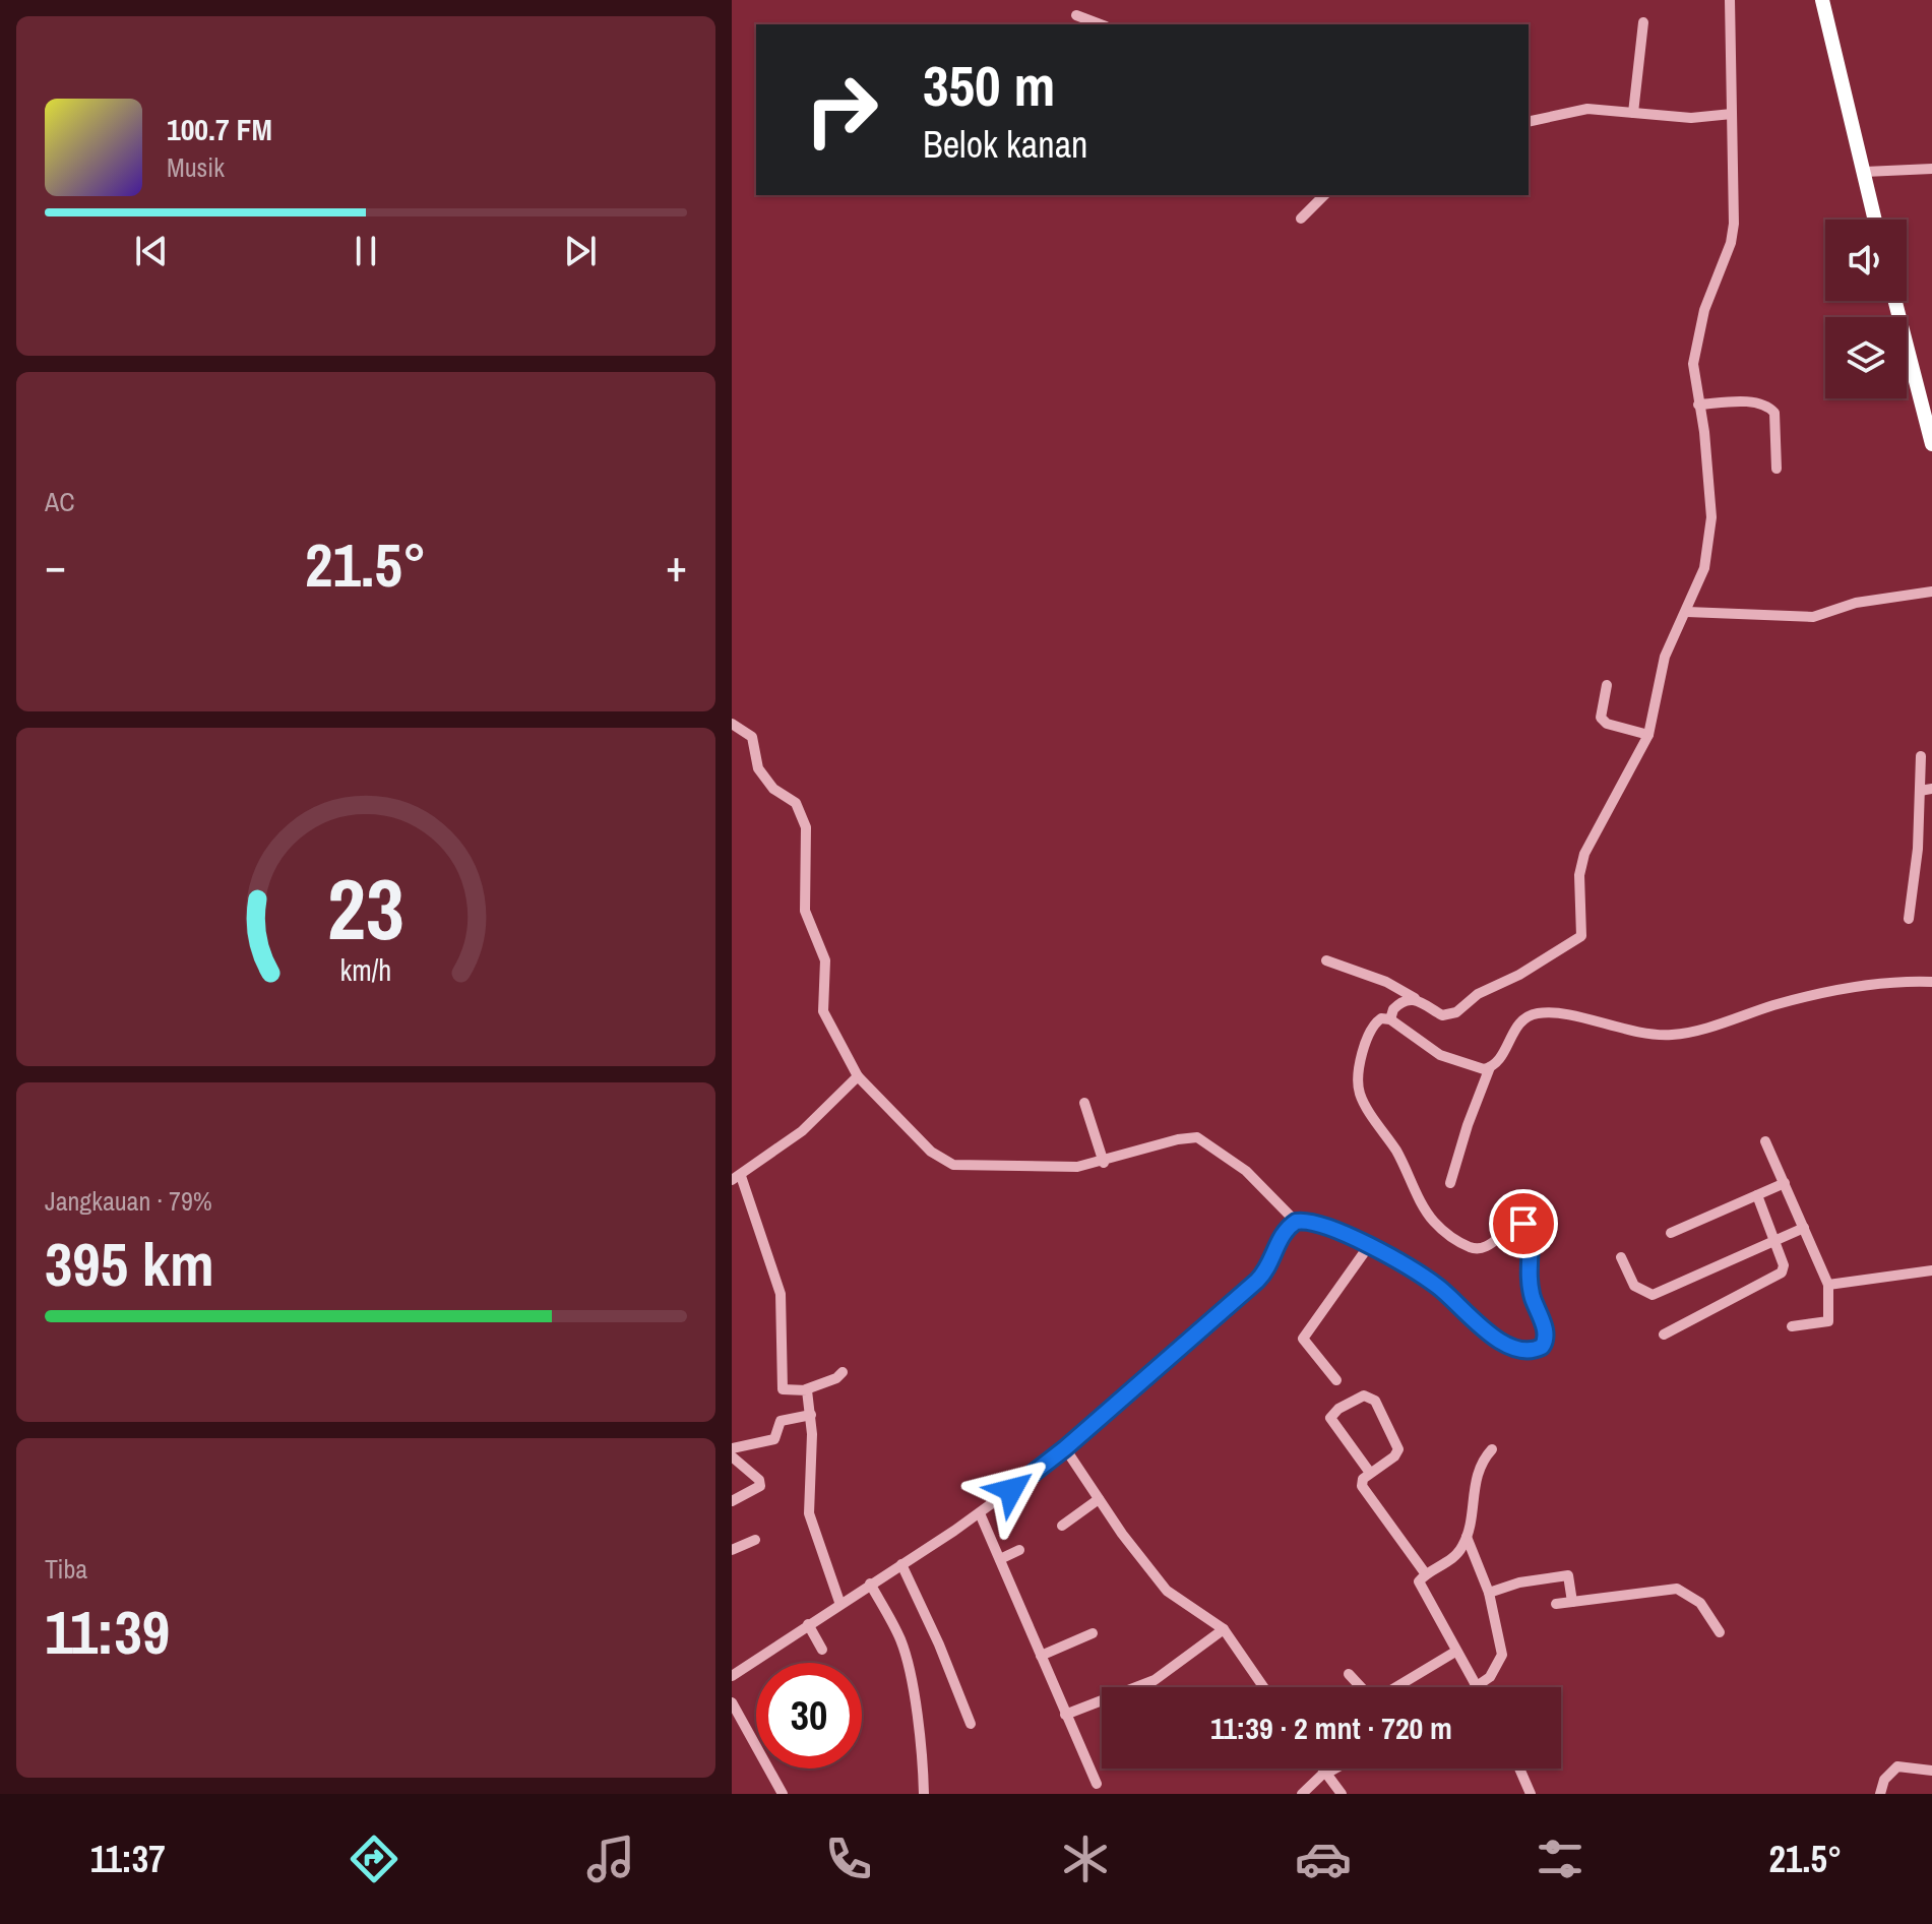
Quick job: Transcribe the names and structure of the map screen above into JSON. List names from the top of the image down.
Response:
{
  "page": {
    "turn": ["350 m", "Belok kanan"],
    "song": ["100.7 FM", "Musik"],
    "tile": [
      "AC",
      ["Jangkauan · 79%", "395 km"],
      ["Tiba", "11:39"]
    ],
    "heat": ["−", "21.5°", "+"],
    "limit": "30",
    "trip": "11:39 · 2 mnt · 720 m",
    "tabs": ["11:37", "21.5°"],
    "gauge": ["23", "km/h"]
  }
}
